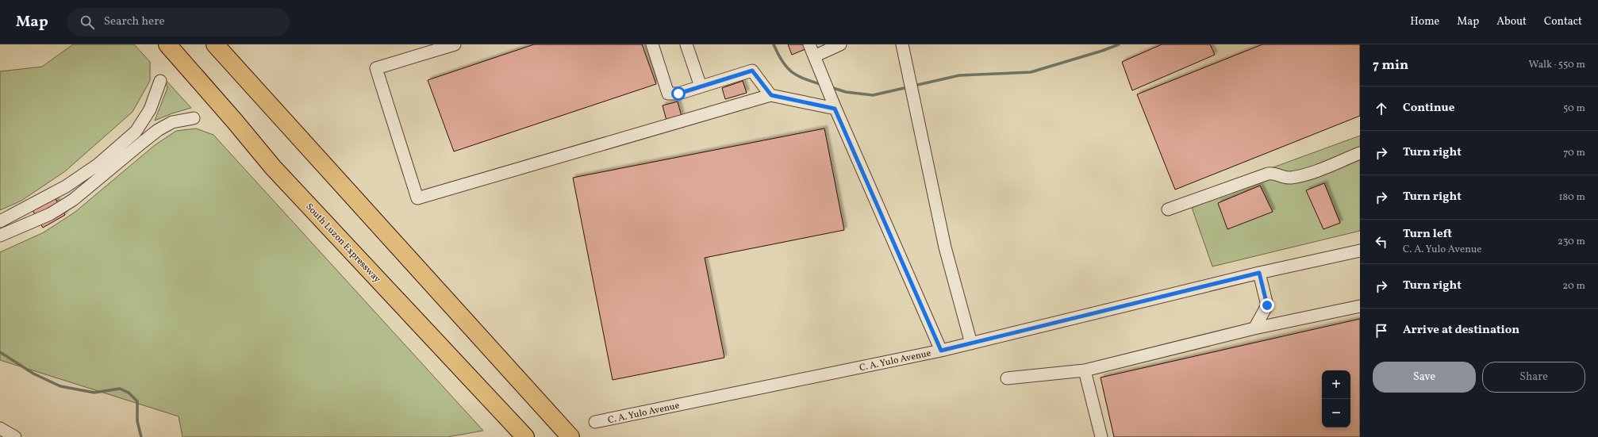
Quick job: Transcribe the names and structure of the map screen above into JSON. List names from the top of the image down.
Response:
{
  "streets": {
    "highway": ["South Luzon Expressway"],
    "street": ["C. A. Yulo Avenue"]
  },
  "page": {
    "header": "Map",
    "search": "Search here",
    "nav": [
      "Home",
      "Map",
      "About",
      "Contact"
    ],
    "heading": ["7 min", "Walk · 550 m"],
    "list": [
      ["Continue", "50 m"],
      ["Turn right", "70 m"],
      ["Turn right", "180 m"],
      ["Turn left", "C. A. Yulo Avenue", "230 m"],
      ["Turn right", "20 m"],
      "Arrive at destination"
    ],
    "buttons": ["Save", "Share"],
    "map_buttons": ["+", "−"]
  }
}
